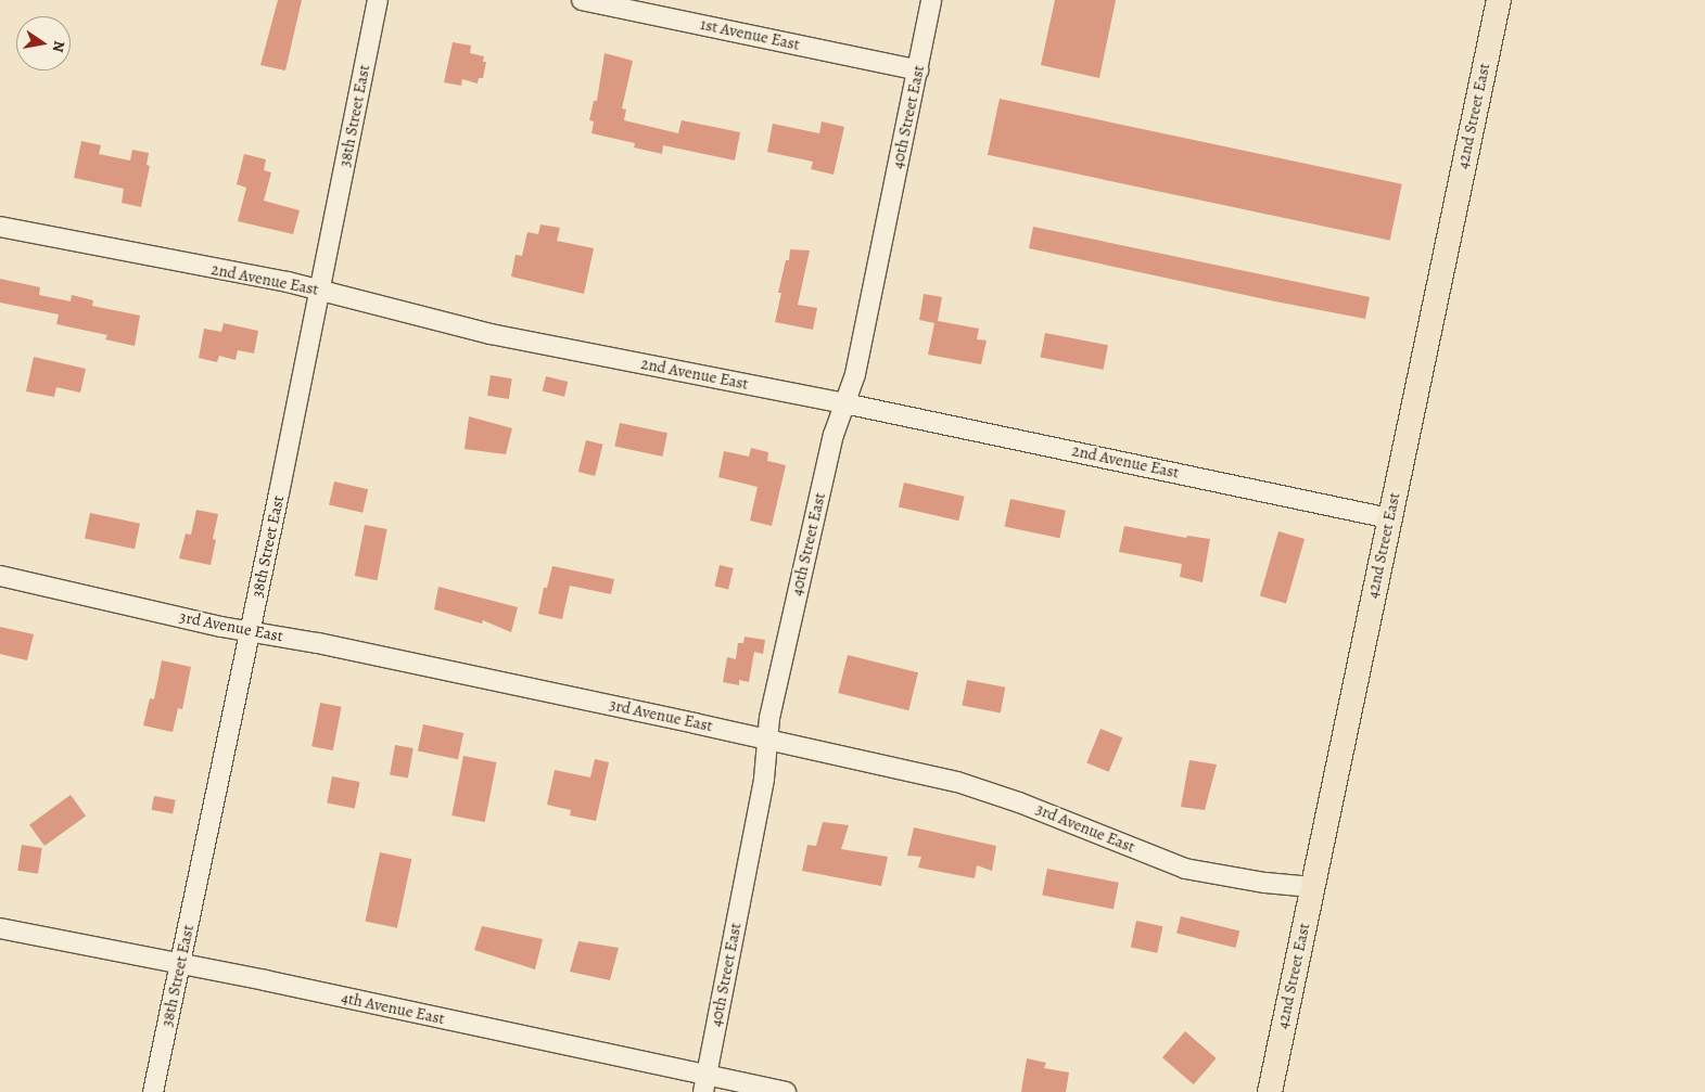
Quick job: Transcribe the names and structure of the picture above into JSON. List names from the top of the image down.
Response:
{
  "streets": {
    "main road": ["42nd Street East"],
    "street": [
      "1st Avenue East",
      "38th Street East",
      "40th Street East",
      "2nd Avenue East",
      "3rd Avenue East",
      "4th Avenue East"
    ]
  },
  "crossings": [
    ["1st Avenue East", "40th Street East"],
    ["38th Street East", "2nd Avenue East"],
    ["38th Street East", "3rd Avenue East"],
    ["38th Street East", "4th Avenue East"],
    ["42nd Street East", "2nd Avenue East"],
    ["42nd Street East", "3rd Avenue East"],
    ["40th Street East", "2nd Avenue East"],
    ["40th Street East", "3rd Avenue East"],
    ["40th Street East", "4th Avenue East"]
  ],
  "north": "right"
}
